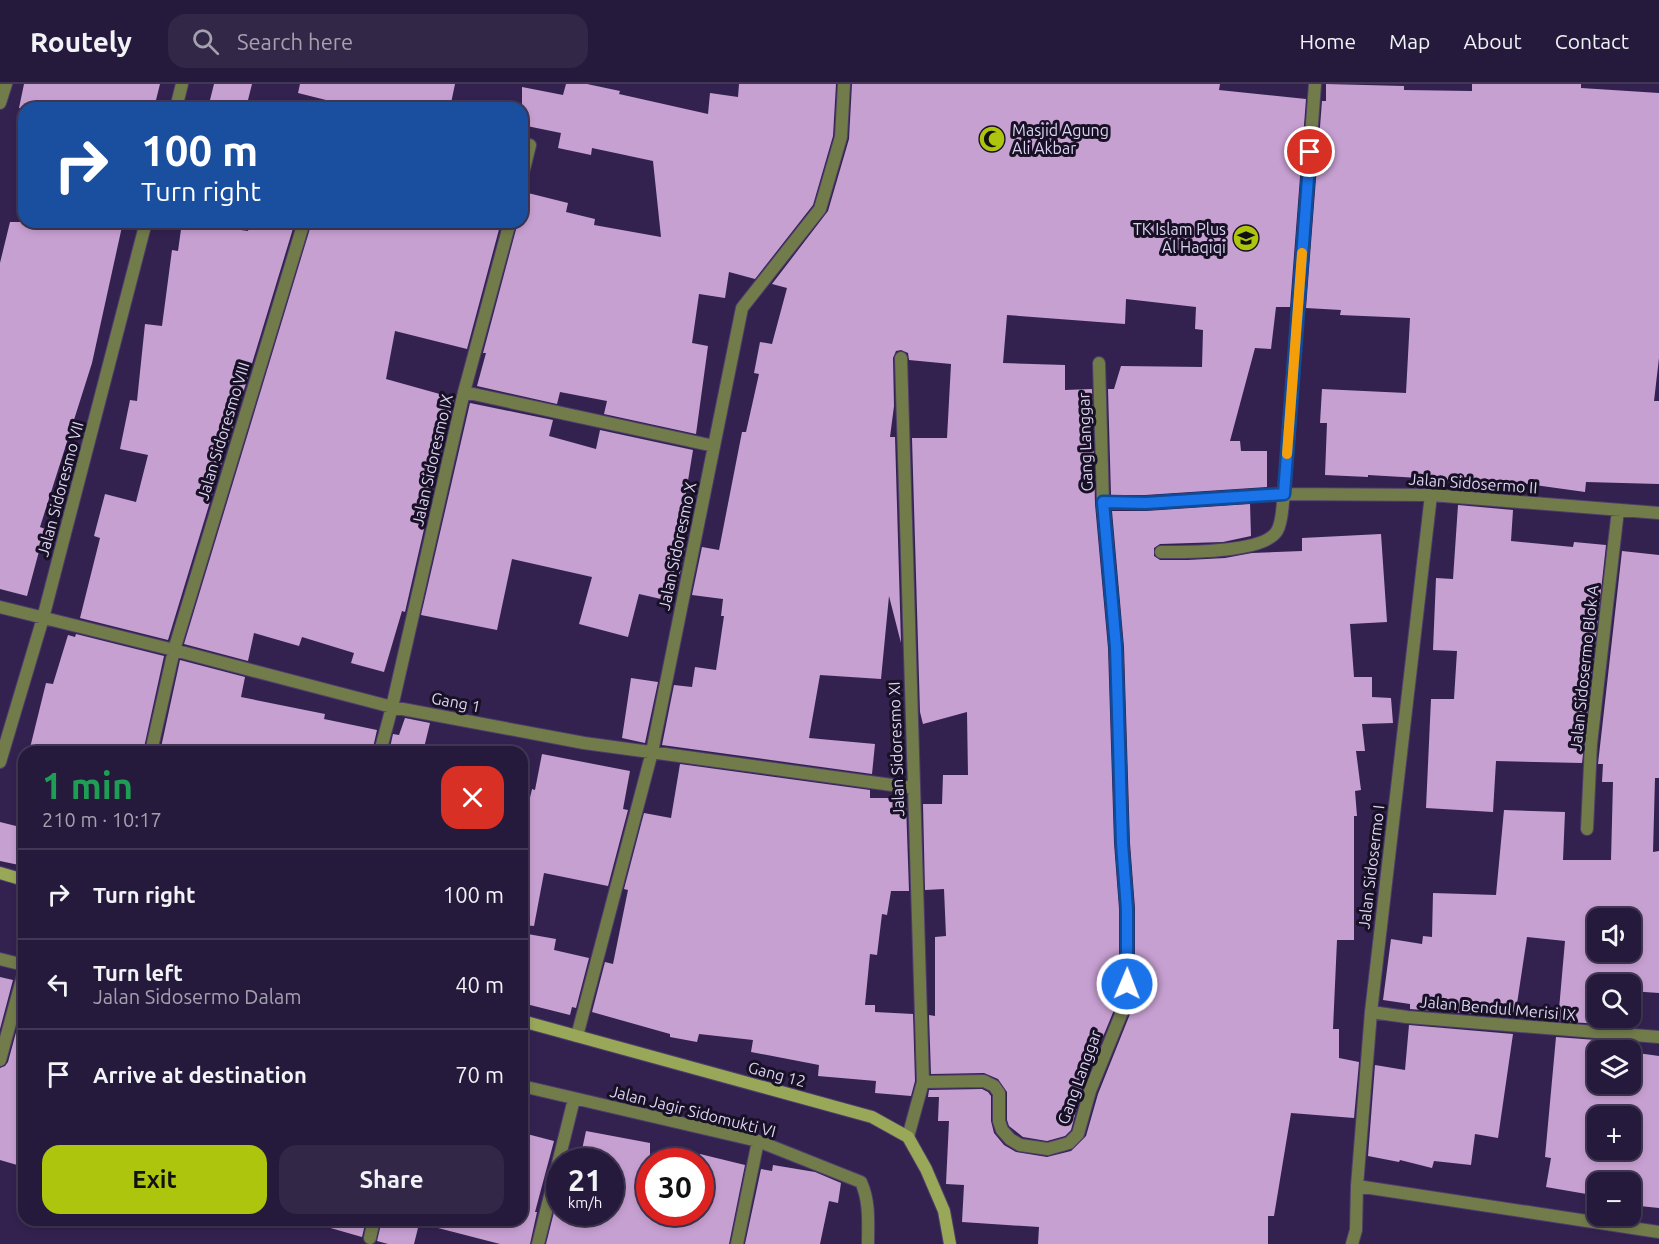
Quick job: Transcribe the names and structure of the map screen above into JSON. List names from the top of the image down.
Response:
{
  "streets": {
    "street": [
      "Jalan Sidoresmo VIII",
      "Gang Langgar",
      "Jalan Sidoresmo IX",
      "Jalan Sidosermo II",
      "Jalan Sidoresmo VII",
      "Jalan Sidoresmo X",
      "Jalan Sidosermo Blok A",
      "Gang 1",
      "Jalan Sidoresmo XI",
      "Jalan Sidosermo I",
      "Jalan Bendul Merisi IX",
      "Gang 12",
      "Jalan Jagir Sidomukti VI"
    ]
  },
  "crossings": [
    ["Jalan Sidoresmo VIII", "Gang 1"],
    ["Gang Langgar", "Jalan Sidosermo II"],
    ["Gang Langgar", "Jalan Sidoresmo XI"],
    ["Jalan Sidoresmo IX", "Gang 1"],
    ["Jalan Sidosermo II", "Jalan Sidosermo Blok A"],
    ["Jalan Sidosermo II", "Jalan Sidosermo I"],
    ["Jalan Sidoresmo VII", "Gang 1"],
    ["Jalan Sidoresmo X", "Gang 1"],
    ["Jalan Sidoresmo X", "Gang 12"],
    ["Gang 1", "Jalan Sidoresmo XI"],
    ["Jalan Sidoresmo XI", "Gang 12"],
    ["Jalan Sidosermo I", "Jalan Bendul Merisi IX"]
  ],
  "places": {
    "mosque": ["Masjid Agung Ali Akbar"],
    "school or university": ["TK Islam Plus Al Haqiqi"]
  },
  "page": {
    "header": "Routely",
    "search": "Search here",
    "nav": [
      "Home",
      "Map",
      "About",
      "Contact"
    ],
    "turn": ["100 m", "Turn right"],
    "heading": ["1 min", "210 m · 10:17"],
    "list": [
      {
        "name": "Turn right",
        "value": "100 m"
      },
      {
        "name": "Turn left",
        "note": "Jalan Sidosermo Dalam",
        "value": "40 m"
      },
      {
        "name": "Arrive at destination",
        "value": "70 m"
      }
    ],
    "map_buttons": ["+", "−"],
    "buttons": ["Exit", "Share"],
    "speed": "21 km/h",
    "limit": "30"
  }
}
